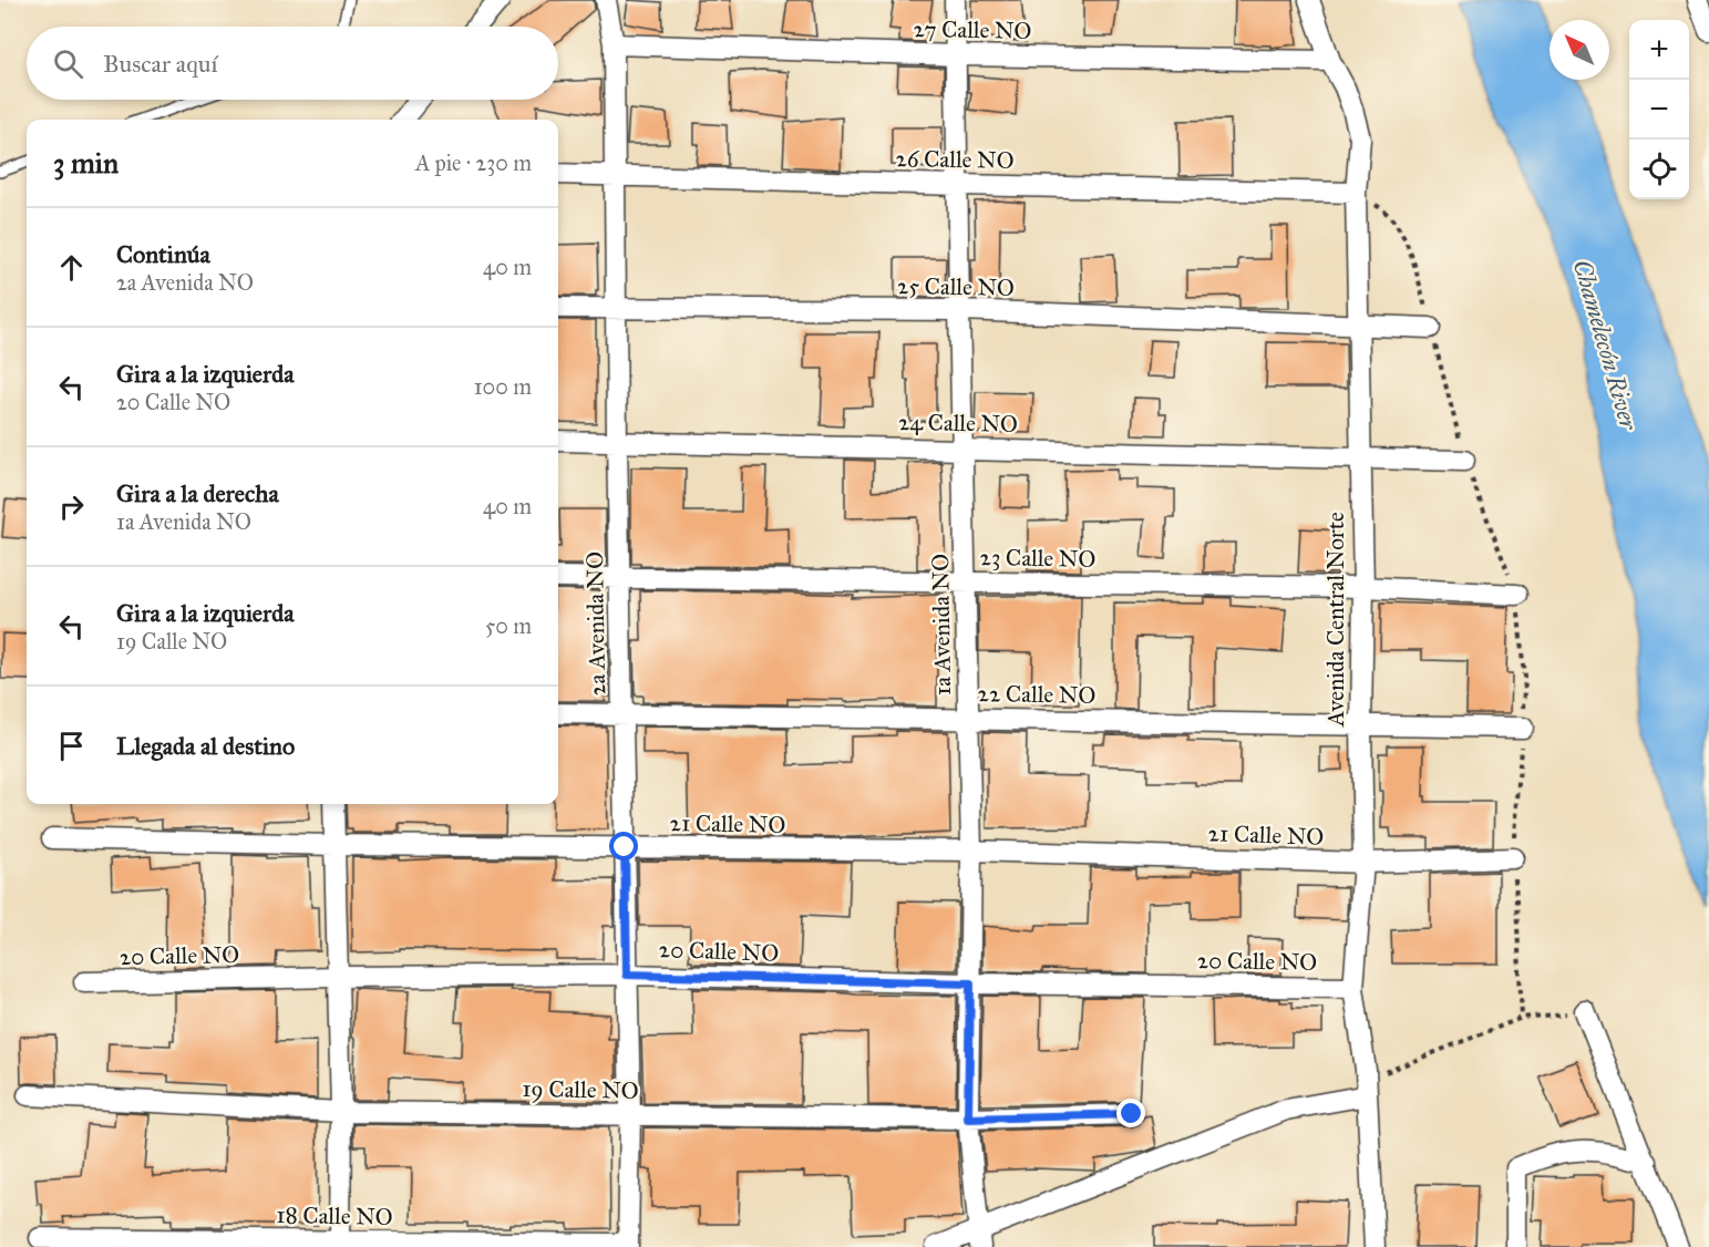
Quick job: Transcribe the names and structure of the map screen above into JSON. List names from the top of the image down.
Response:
{
  "streets": {
    "street": [
      "27 Calle NO",
      "26 Calle NO",
      "25 Calle NO",
      "24 Calle NO",
      "23 Calle NO",
      "Avenida Central Norte",
      "2a Avenida NO",
      "1a Avenida NO",
      "22 Calle NO",
      "21 Calle NO",
      "20 Calle NO",
      "19 Calle NO",
      "18 Calle NO"
    ]
  },
  "crossings": [
    ["27 Calle NO", "Avenida Central Norte"],
    ["27 Calle NO", "2a Avenida NO"],
    ["27 Calle NO", "1a Avenida NO"],
    ["26 Calle NO", "Avenida Central Norte"],
    ["26 Calle NO", "2a Avenida NO"],
    ["26 Calle NO", "1a Avenida NO"],
    ["25 Calle NO", "Avenida Central Norte"],
    ["25 Calle NO", "2a Avenida NO"],
    ["25 Calle NO", "1a Avenida NO"],
    ["24 Calle NO", "Avenida Central Norte"],
    ["24 Calle NO", "2a Avenida NO"],
    ["24 Calle NO", "1a Avenida NO"],
    ["23 Calle NO", "Avenida Central Norte"],
    ["23 Calle NO", "2a Avenida NO"],
    ["23 Calle NO", "1a Avenida NO"],
    ["Avenida Central Norte", "22 Calle NO"],
    ["Avenida Central Norte", "21 Calle NO"],
    ["Avenida Central Norte", "20 Calle NO"],
    ["2a Avenida NO", "22 Calle NO"],
    ["2a Avenida NO", "21 Calle NO"],
    ["2a Avenida NO", "20 Calle NO"],
    ["2a Avenida NO", "19 Calle NO"],
    ["2a Avenida NO", "18 Calle NO"],
    ["1a Avenida NO", "22 Calle NO"],
    ["1a Avenida NO", "21 Calle NO"],
    ["1a Avenida NO", "20 Calle NO"],
    ["1a Avenida NO", "19 Calle NO"]
  ],
  "water": ["Chamelecón River"],
  "north": "top left",
  "page": {
    "map_buttons": ["+", "−"],
    "search": "Buscar aquí",
    "heading": ["3 min", "A pie · 230 m"],
    "list": [
      ["Continúa", "2a Avenida NO", "40 m"],
      ["Gira a la izquierda", "20 Calle NO", "100 m"],
      ["Gira a la derecha", "1a Avenida NO", "40 m"],
      ["Gira a la izquierda", "19 Calle NO", "50 m"],
      "Llegada al destino"
    ]
  }
}
